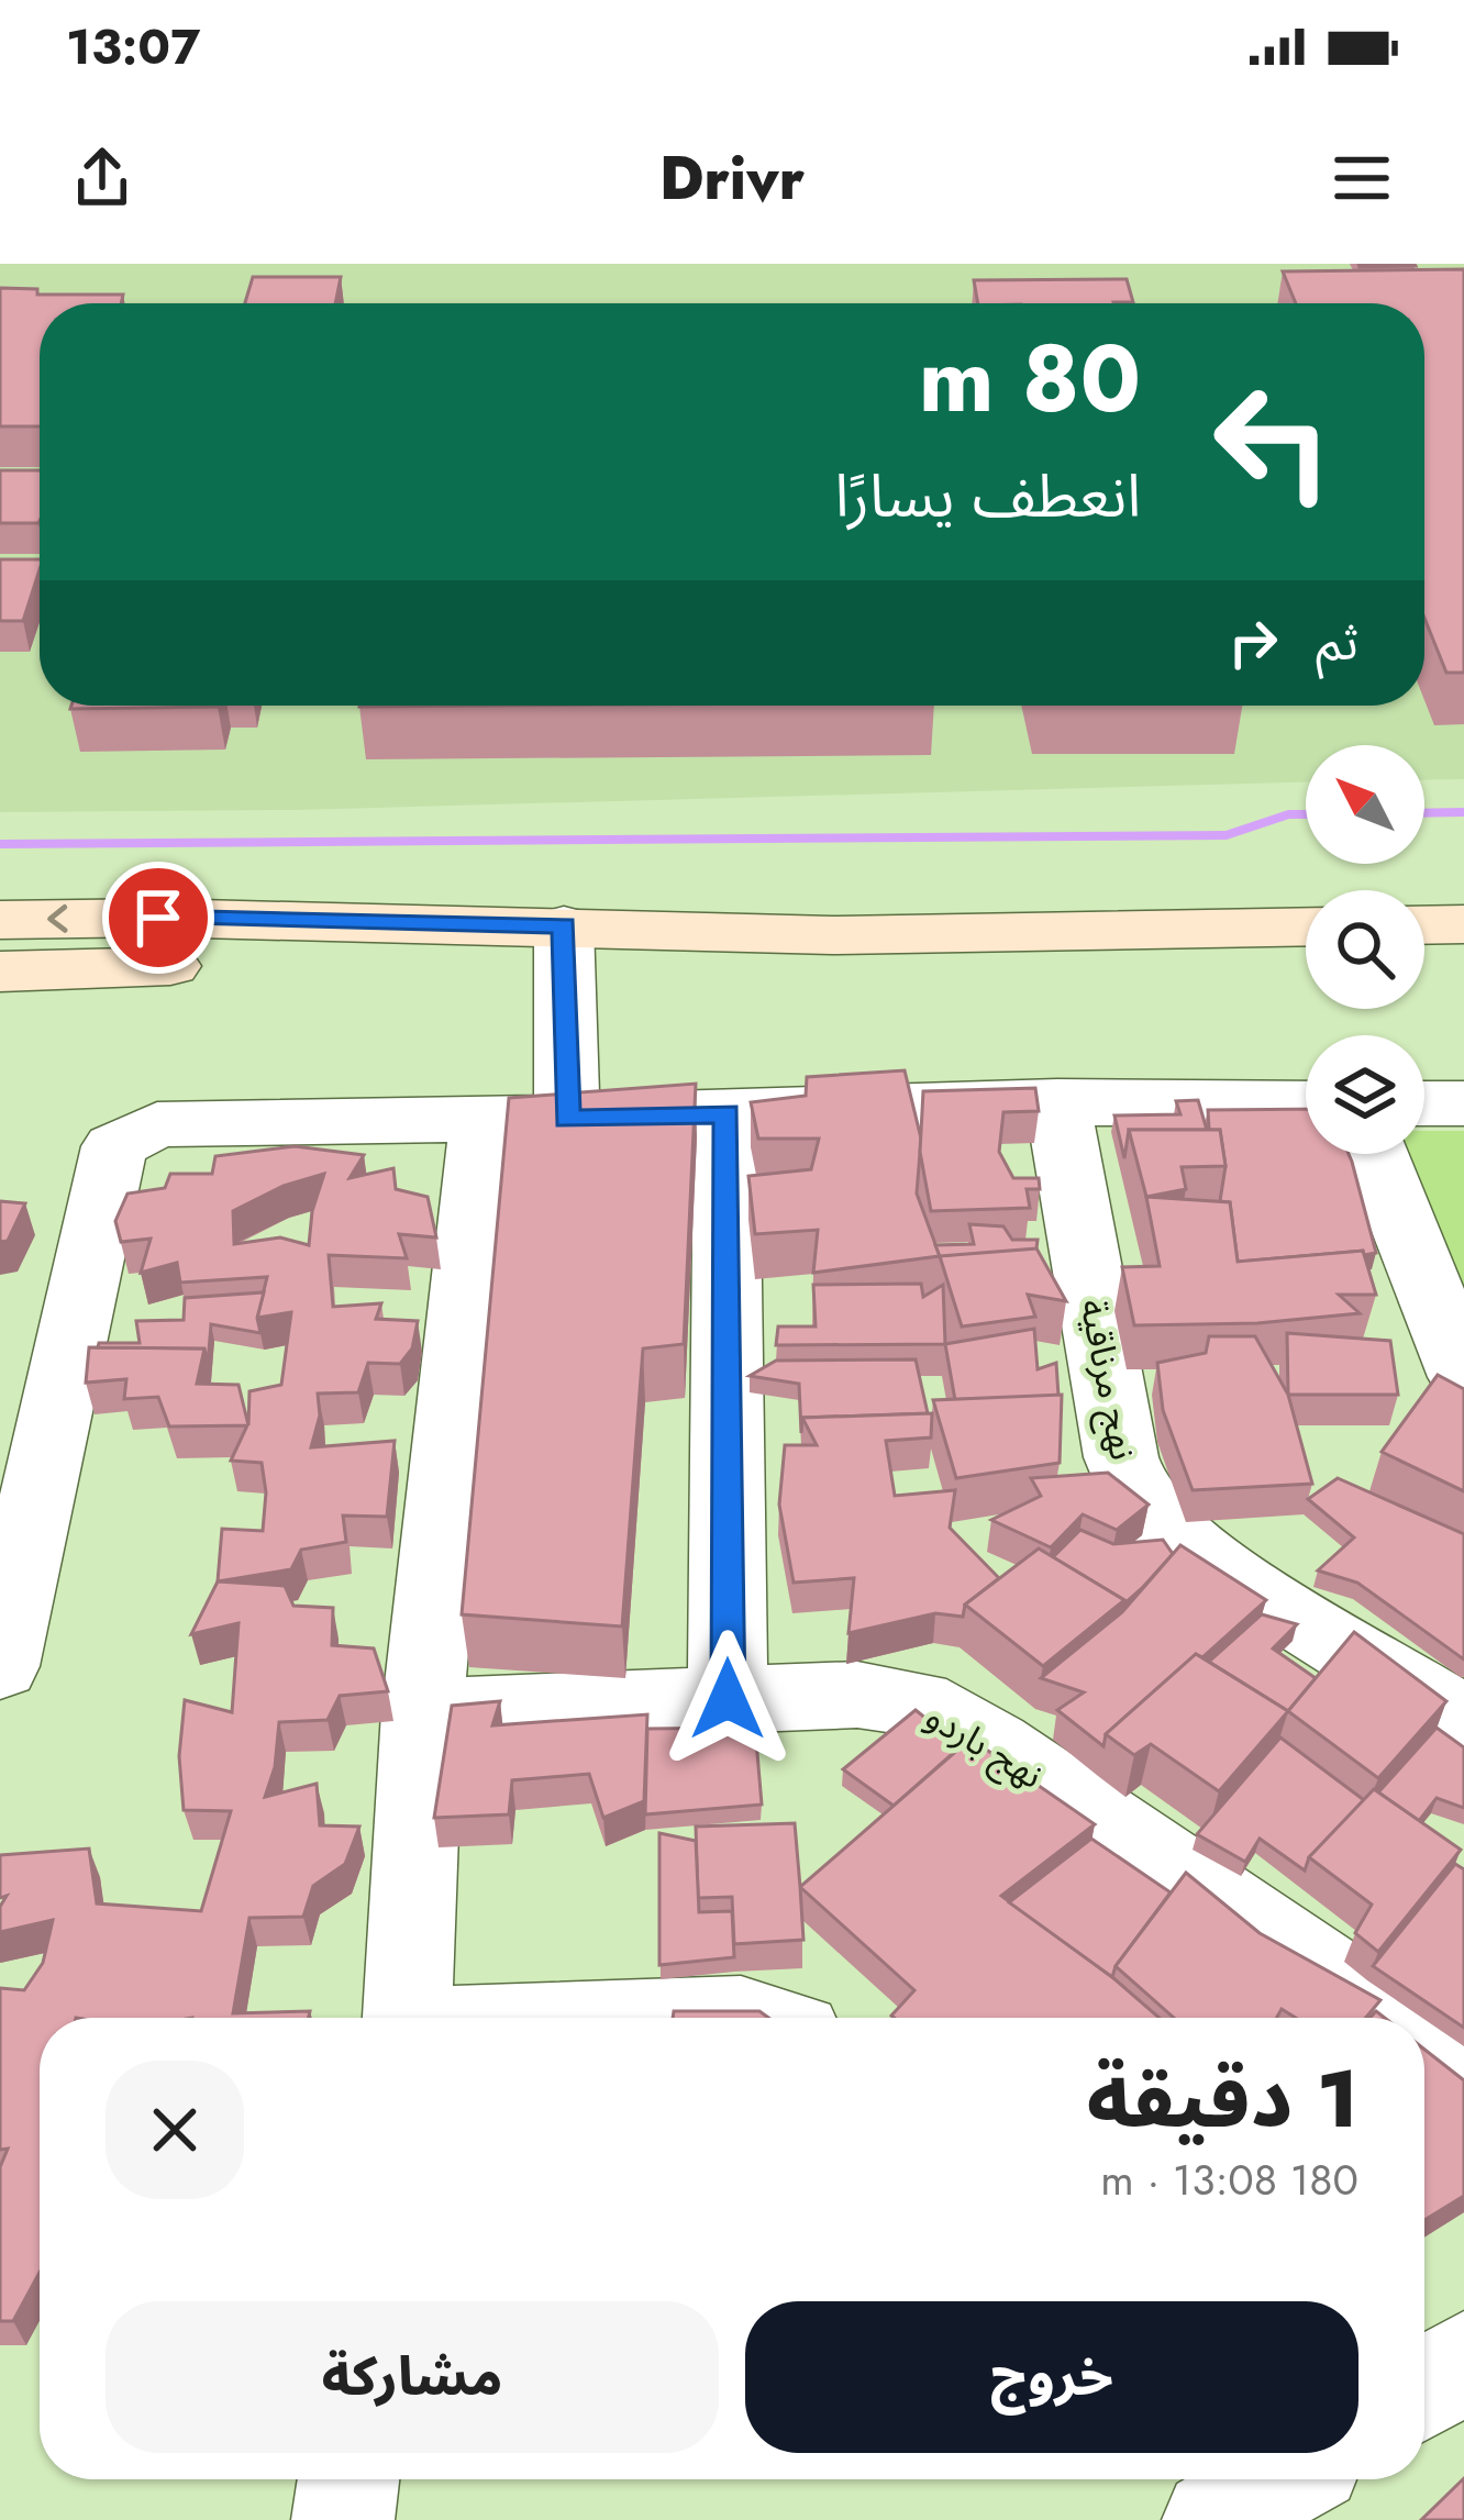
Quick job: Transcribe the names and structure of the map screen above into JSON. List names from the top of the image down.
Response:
{
  "streets": {
    "street": ["نهج مرناقية", "نهج باردو"]
  },
  "north": "top left",
  "page": {
    "status": "13:07",
    "header": "Drivr",
    "turn": ["80 m", "انعطف يسارًا"],
    "then": "ثم",
    "heading": ["1 دقيقة", "180 m · 13:08"],
    "buttons": ["خروج", "مشاركة"]
  }
}
